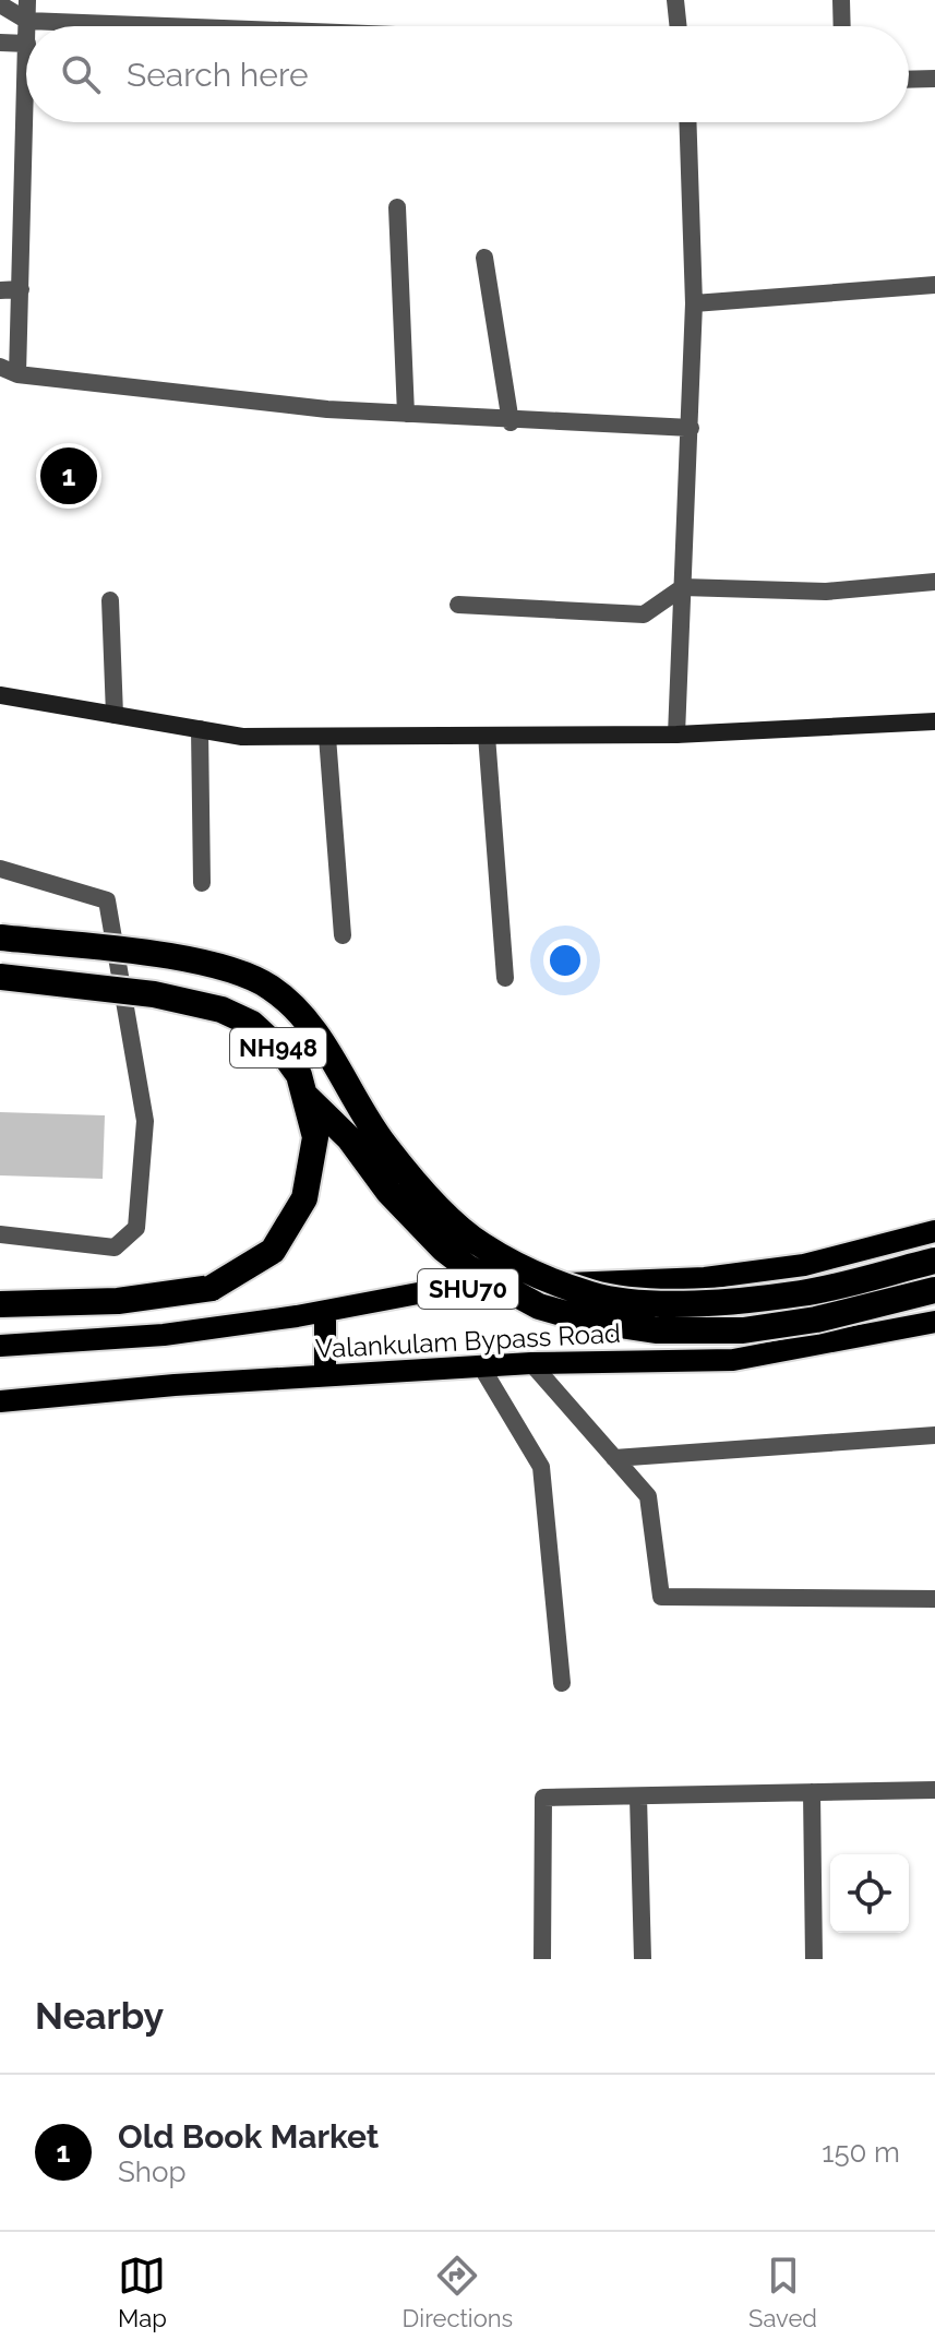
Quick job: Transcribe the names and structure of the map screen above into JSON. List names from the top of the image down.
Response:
{
  "streets": {
    "highway": ["NH948"],
    "main road": ["SHU70", "Valankulam Bypass Road"]
  },
  "page": {
    "search": "Search here",
    "pins": "1",
    "heading": "Nearby",
    "list": [
      {
        "mark": "1",
        "name": "Old Book Market",
        "note": "Shop",
        "value": "150 m"
      }
    ],
    "nav": ["Map", "Directions", "Saved"]
  }
}
